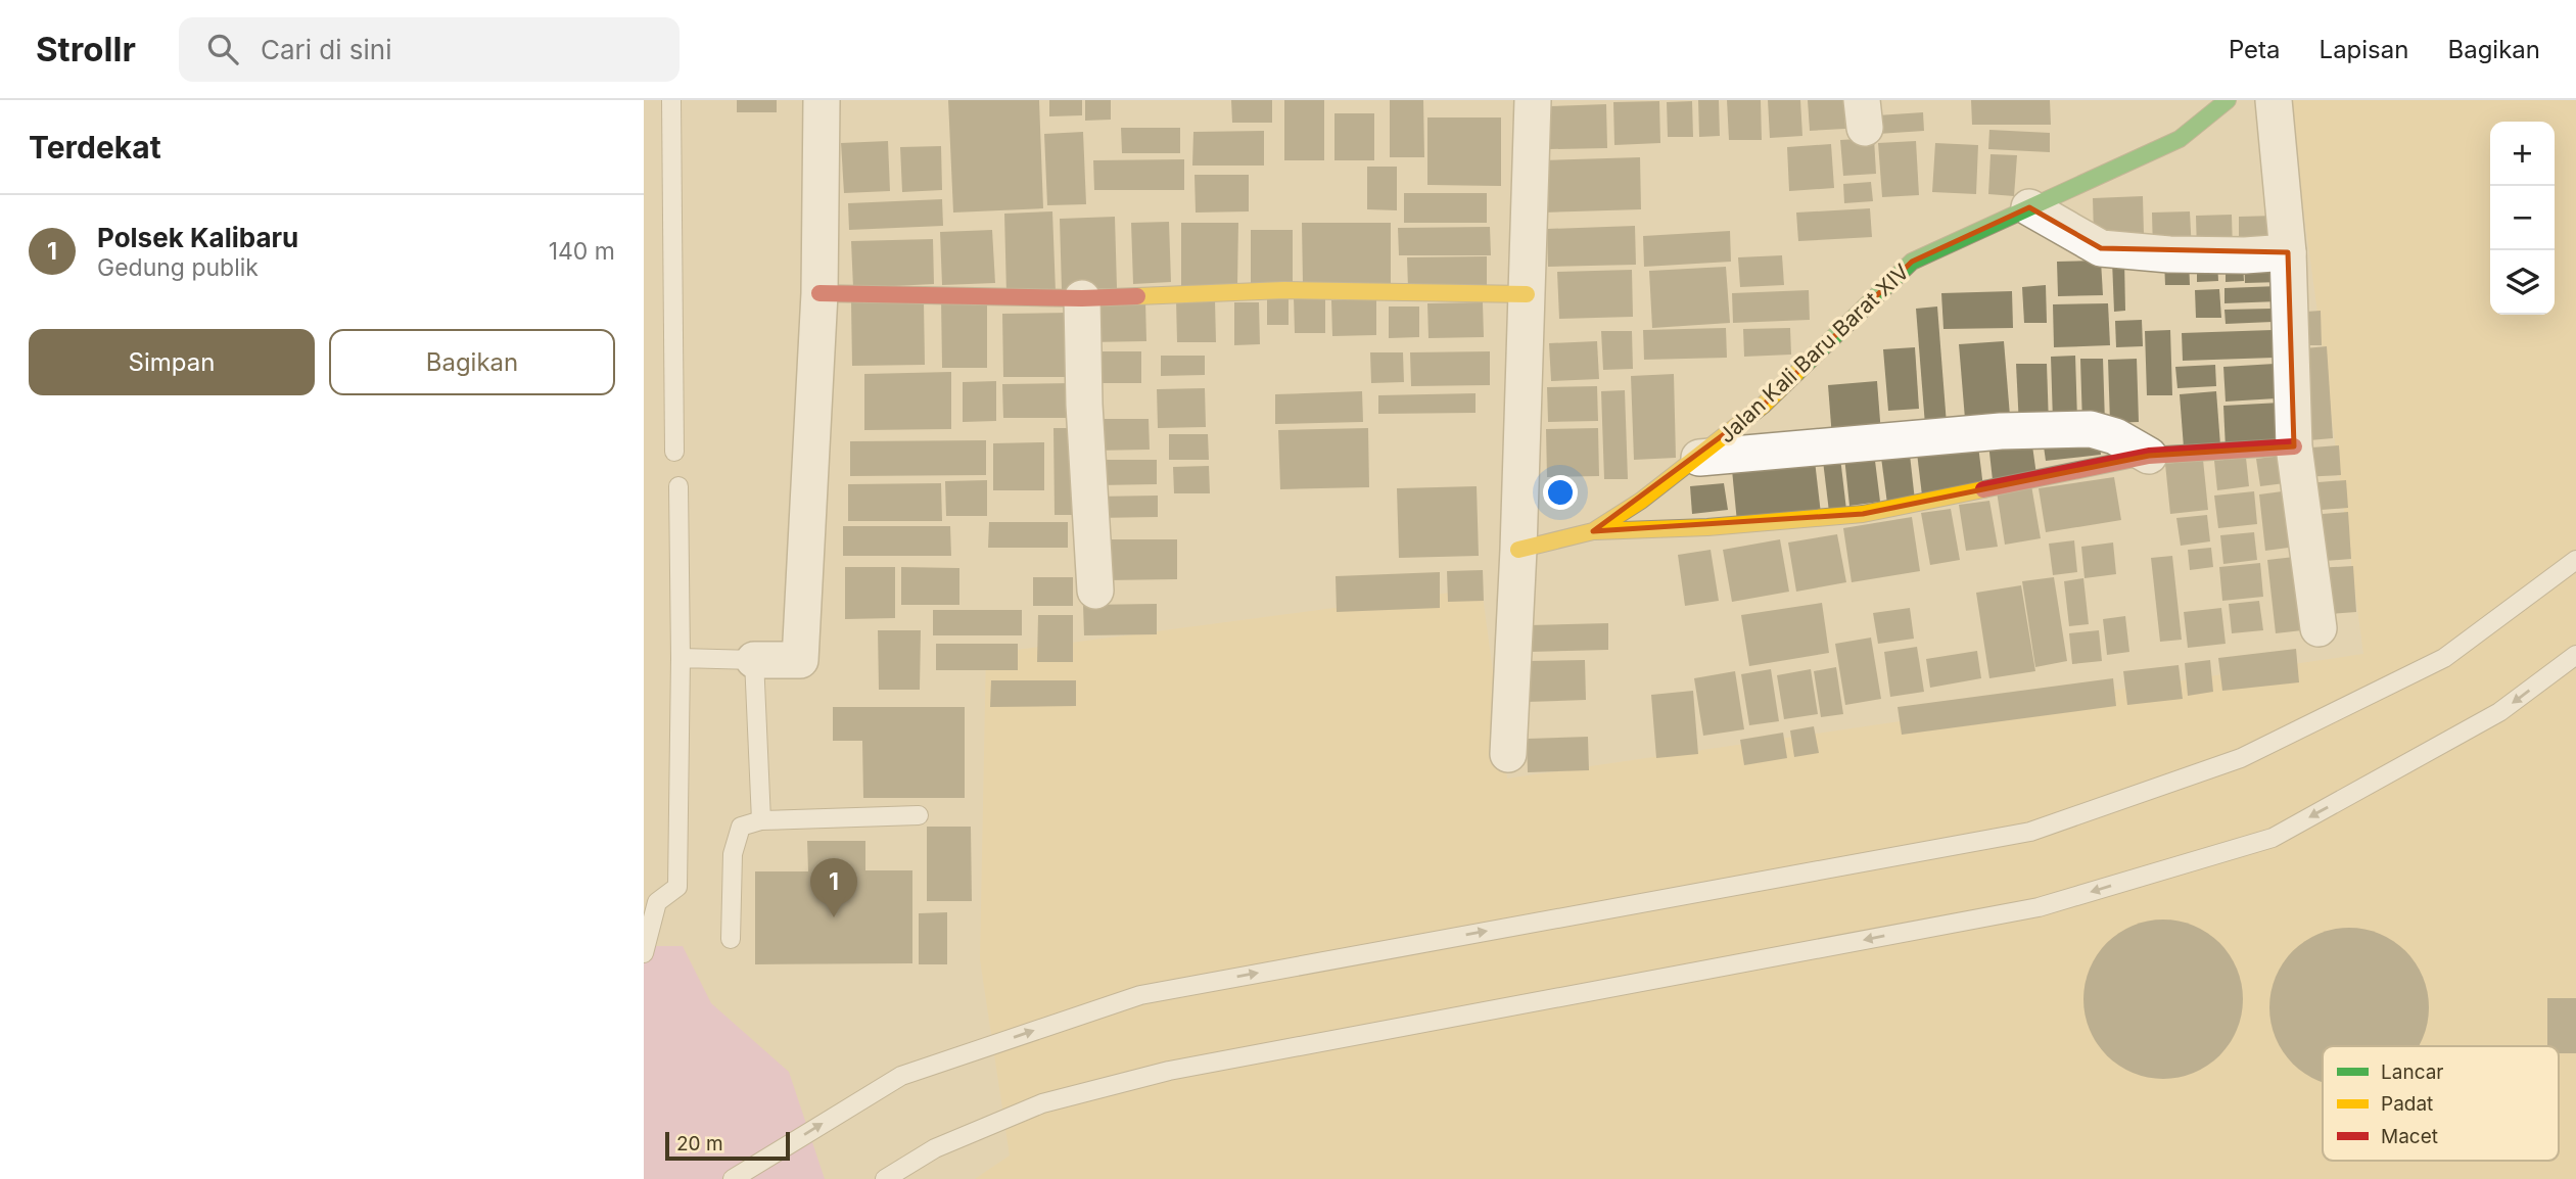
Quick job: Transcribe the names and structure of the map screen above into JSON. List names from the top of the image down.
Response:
{
  "streets": {
    "street": ["Jalan Kali Baru Barat XIV"]
  },
  "legend": ["Lancar", "Padat", "Macet"],
  "scale_bar": "20 m",
  "page": {
    "header": "Strollr",
    "search": "Cari di sini",
    "nav": ["Peta", "Lapisan", "Bagikan"],
    "heading": "Terdekat",
    "map_buttons": ["+", "−"],
    "list": [
      {
        "mark": "1",
        "name": "Polsek Kalibaru",
        "note": "Gedung publik",
        "value": "140 m"
      }
    ],
    "buttons": ["Simpan", "Bagikan"],
    "pins": "1",
    "scale": "20 m"
  }
}
